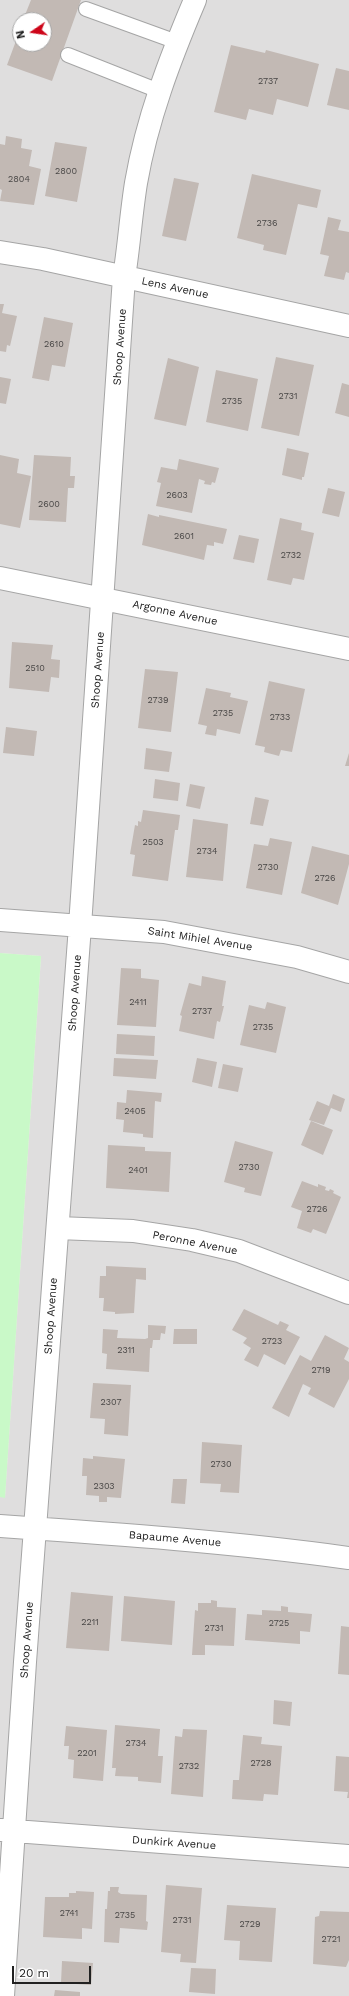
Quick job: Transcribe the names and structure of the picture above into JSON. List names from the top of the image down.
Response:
{
  "streets": {
    "street": [
      "Lens Avenue",
      "Shoop Avenue",
      "Argonne Avenue",
      "Saint Mihiel Avenue",
      "Peronne Avenue",
      "Bapaume Avenue",
      "Dunkirk Avenue"
    ]
  },
  "crossings": [
    ["Lens Avenue", "Shoop Avenue"],
    ["Shoop Avenue", "Argonne Avenue"],
    ["Shoop Avenue", "Saint Mihiel Avenue"],
    ["Shoop Avenue", "Peronne Avenue"],
    ["Shoop Avenue", "Bapaume Avenue"],
    ["Shoop Avenue", "Dunkirk Avenue"]
  ],
  "house_numbers": [
    "2737",
    "2800",
    "2804",
    "2736",
    "2610",
    "2731",
    "2735",
    "2603",
    "2600",
    "2601",
    "2732",
    "2510",
    "2739",
    "2735",
    "2733",
    "2503",
    "2734",
    "2730",
    "2726",
    "2411",
    "2737",
    "2735",
    "2405",
    "2730",
    "2401",
    "2726",
    "2723",
    "2311",
    "2719",
    "2307",
    "2730",
    "2303",
    "2211",
    "2725",
    "2731",
    "2734",
    "2201",
    "2728",
    "2732",
    "2741",
    "2735",
    "2731",
    "2729",
    "2721"
  ],
  "scale_bar": "20 m",
  "north": "left"
}
